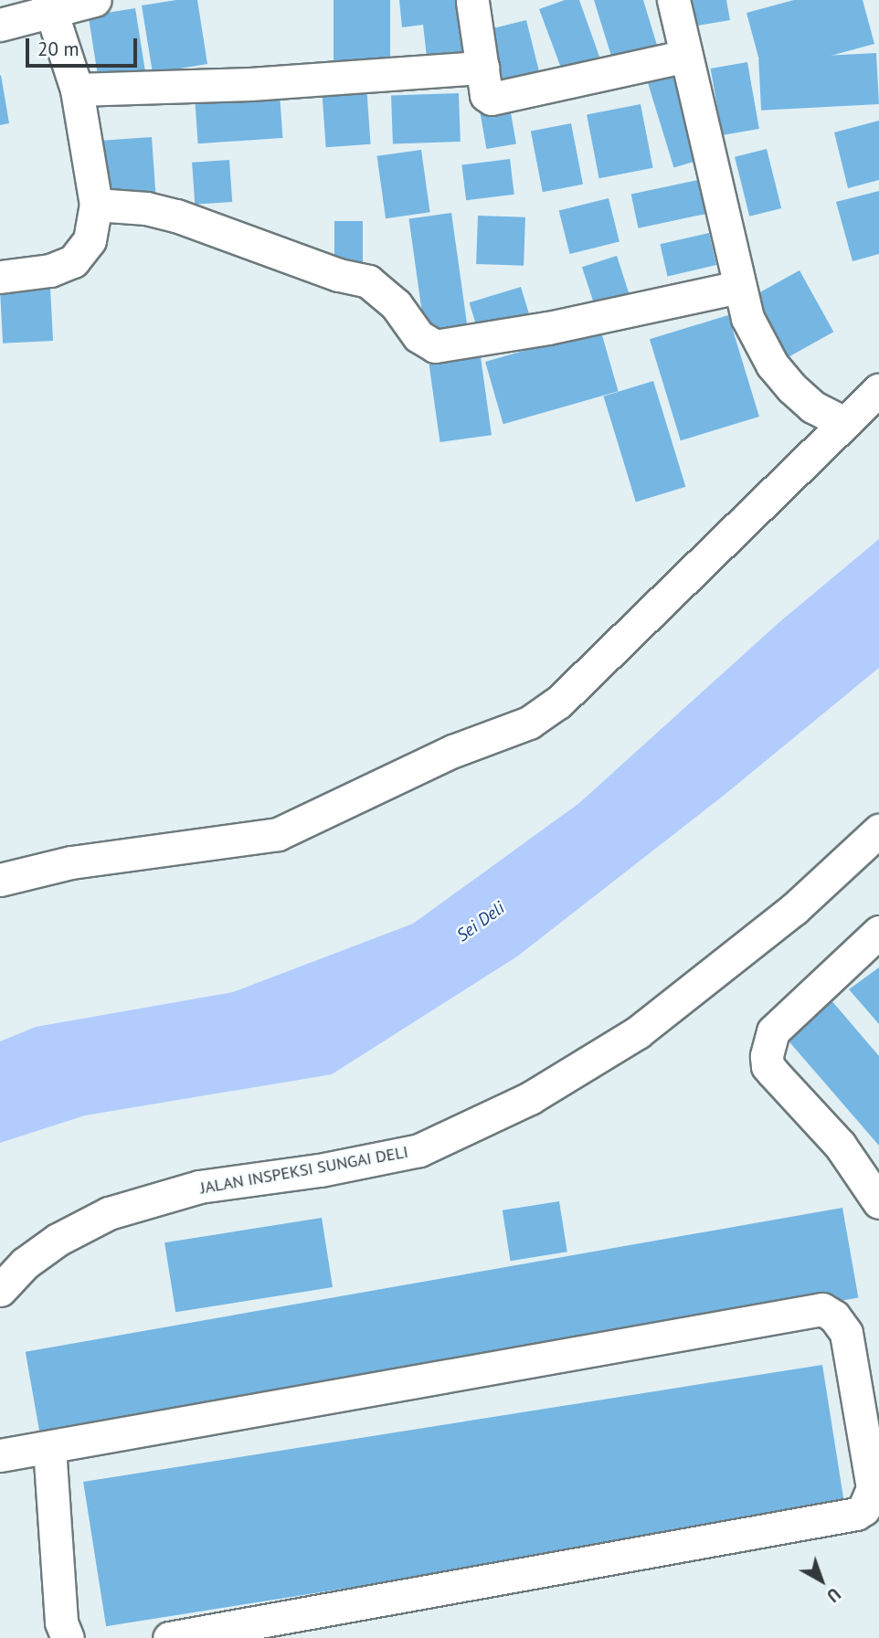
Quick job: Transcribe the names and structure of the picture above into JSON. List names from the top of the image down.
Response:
{
  "streets": {
    "street": ["JALAN INSPEKSI SUNGAI DELI"]
  },
  "water": ["Sei Deli"],
  "scale_bar": "20 m",
  "north": "bottom right"
}
